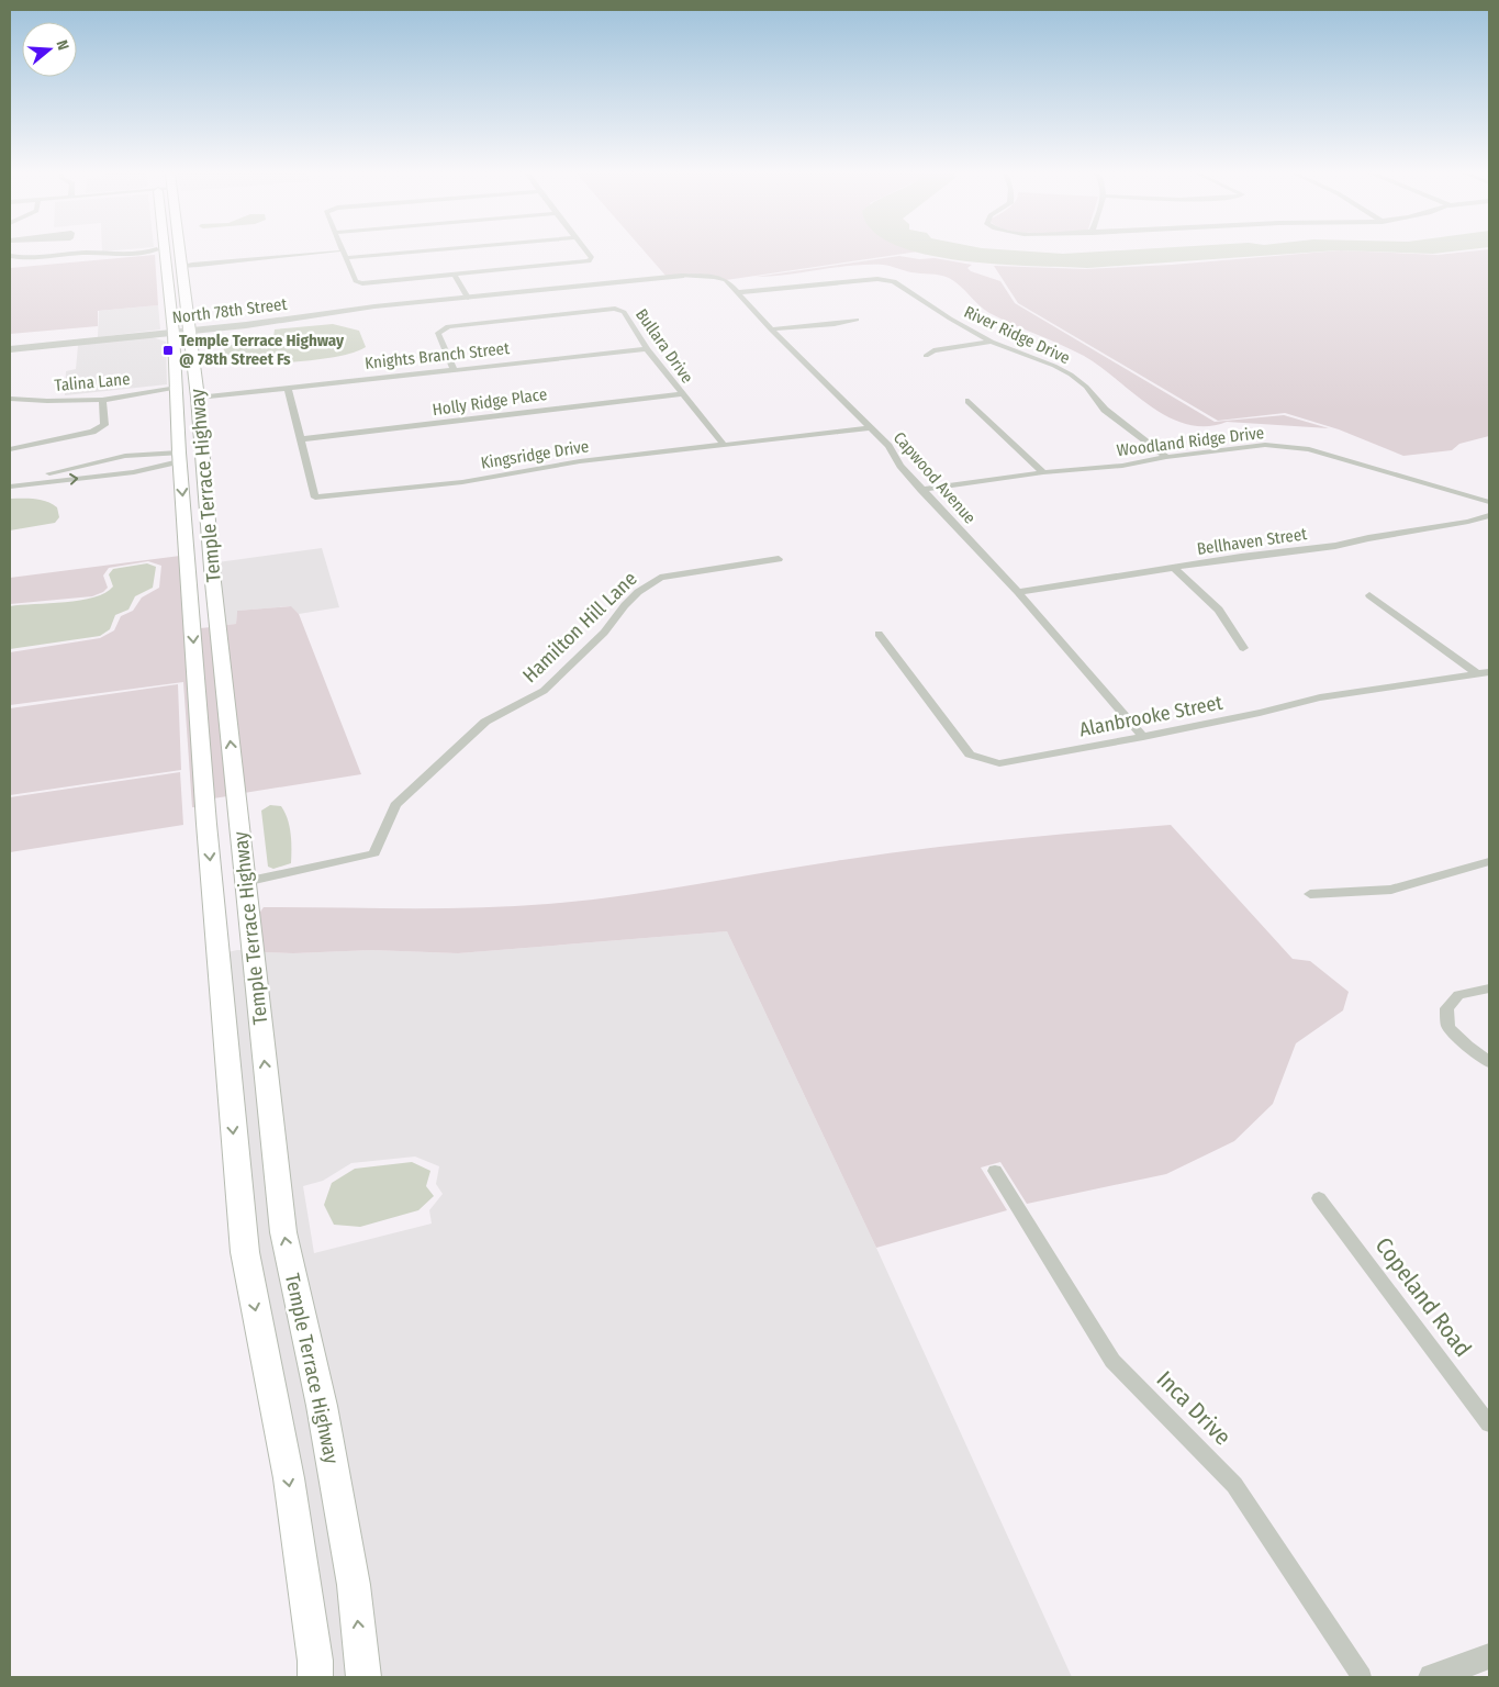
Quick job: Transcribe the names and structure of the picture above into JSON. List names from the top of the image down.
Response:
{
  "streets": {
    "main road": ["Temple Terrace Highway"],
    "street": [
      "North 78th Street",
      "River Ridge Drive",
      "Bullara Drive",
      "Knights Branch Street",
      "Talina Lane",
      "Holly Ridge Place",
      "Woodland Ridge Drive",
      "Kingsridge Drive",
      "Capwood Avenue",
      "Bellhaven Street",
      "Hamilton Hill Lane",
      "Alanbrooke Street",
      "Copeland Road",
      "Inca Drive"
    ]
  },
  "crossings": [
    ["North 78th Street", "Capwood Avenue"],
    ["North 78th Street", "Temple Terrace Highway"],
    ["River Ridge Drive", "Woodland Ridge Drive"],
    ["River Ridge Drive", "Capwood Avenue"],
    ["Bullara Drive", "Knights Branch Street"],
    ["Bullara Drive", "Holly Ridge Place"],
    ["Bullara Drive", "Kingsridge Drive"],
    ["Knights Branch Street", "Kingsridge Drive"],
    ["Knights Branch Street", "Temple Terrace Highway"],
    ["Talina Lane", "Temple Terrace Highway"],
    ["Holly Ridge Place", "Kingsridge Drive"],
    ["Woodland Ridge Drive", "Capwood Avenue"],
    ["Kingsridge Drive", "Capwood Avenue"],
    ["Capwood Avenue", "Bellhaven Street"],
    ["Capwood Avenue", "Alanbrooke Street"],
    ["Temple Terrace Highway", "Hamilton Hill Lane"]
  ],
  "places": {
    "transit": ["Temple Terrace Highway @ 78th Street Fs"]
  },
  "north": "right"
}
